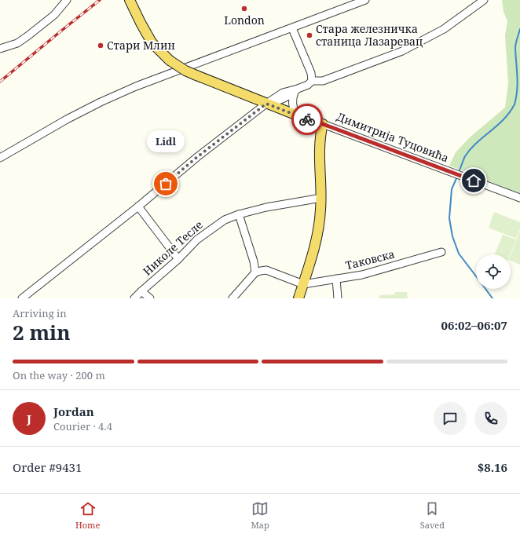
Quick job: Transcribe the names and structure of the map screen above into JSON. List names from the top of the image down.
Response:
{
  "streets": {
    "main road": ["Димитрија Туцовића"],
    "street": ["Николе Тесле", "Таковска"]
  },
  "places": [
    "London",
    "Стара железничка станица Лазаревац",
    "Стари Млин",
    "Lidl"
  ],
  "page": {
    "bubble": "Lidl",
    "heading": ["2 min", "Arriving in", "06:02–06:07"],
    "panel": [
      "Jordan",
      "Courier · 4.4",
      "Order #9431",
      "$8.16"
    ],
    "bar": "On the way · 200 m",
    "round": "J",
    "tabs": ["Home", "Map", "Saved"]
  }
}
